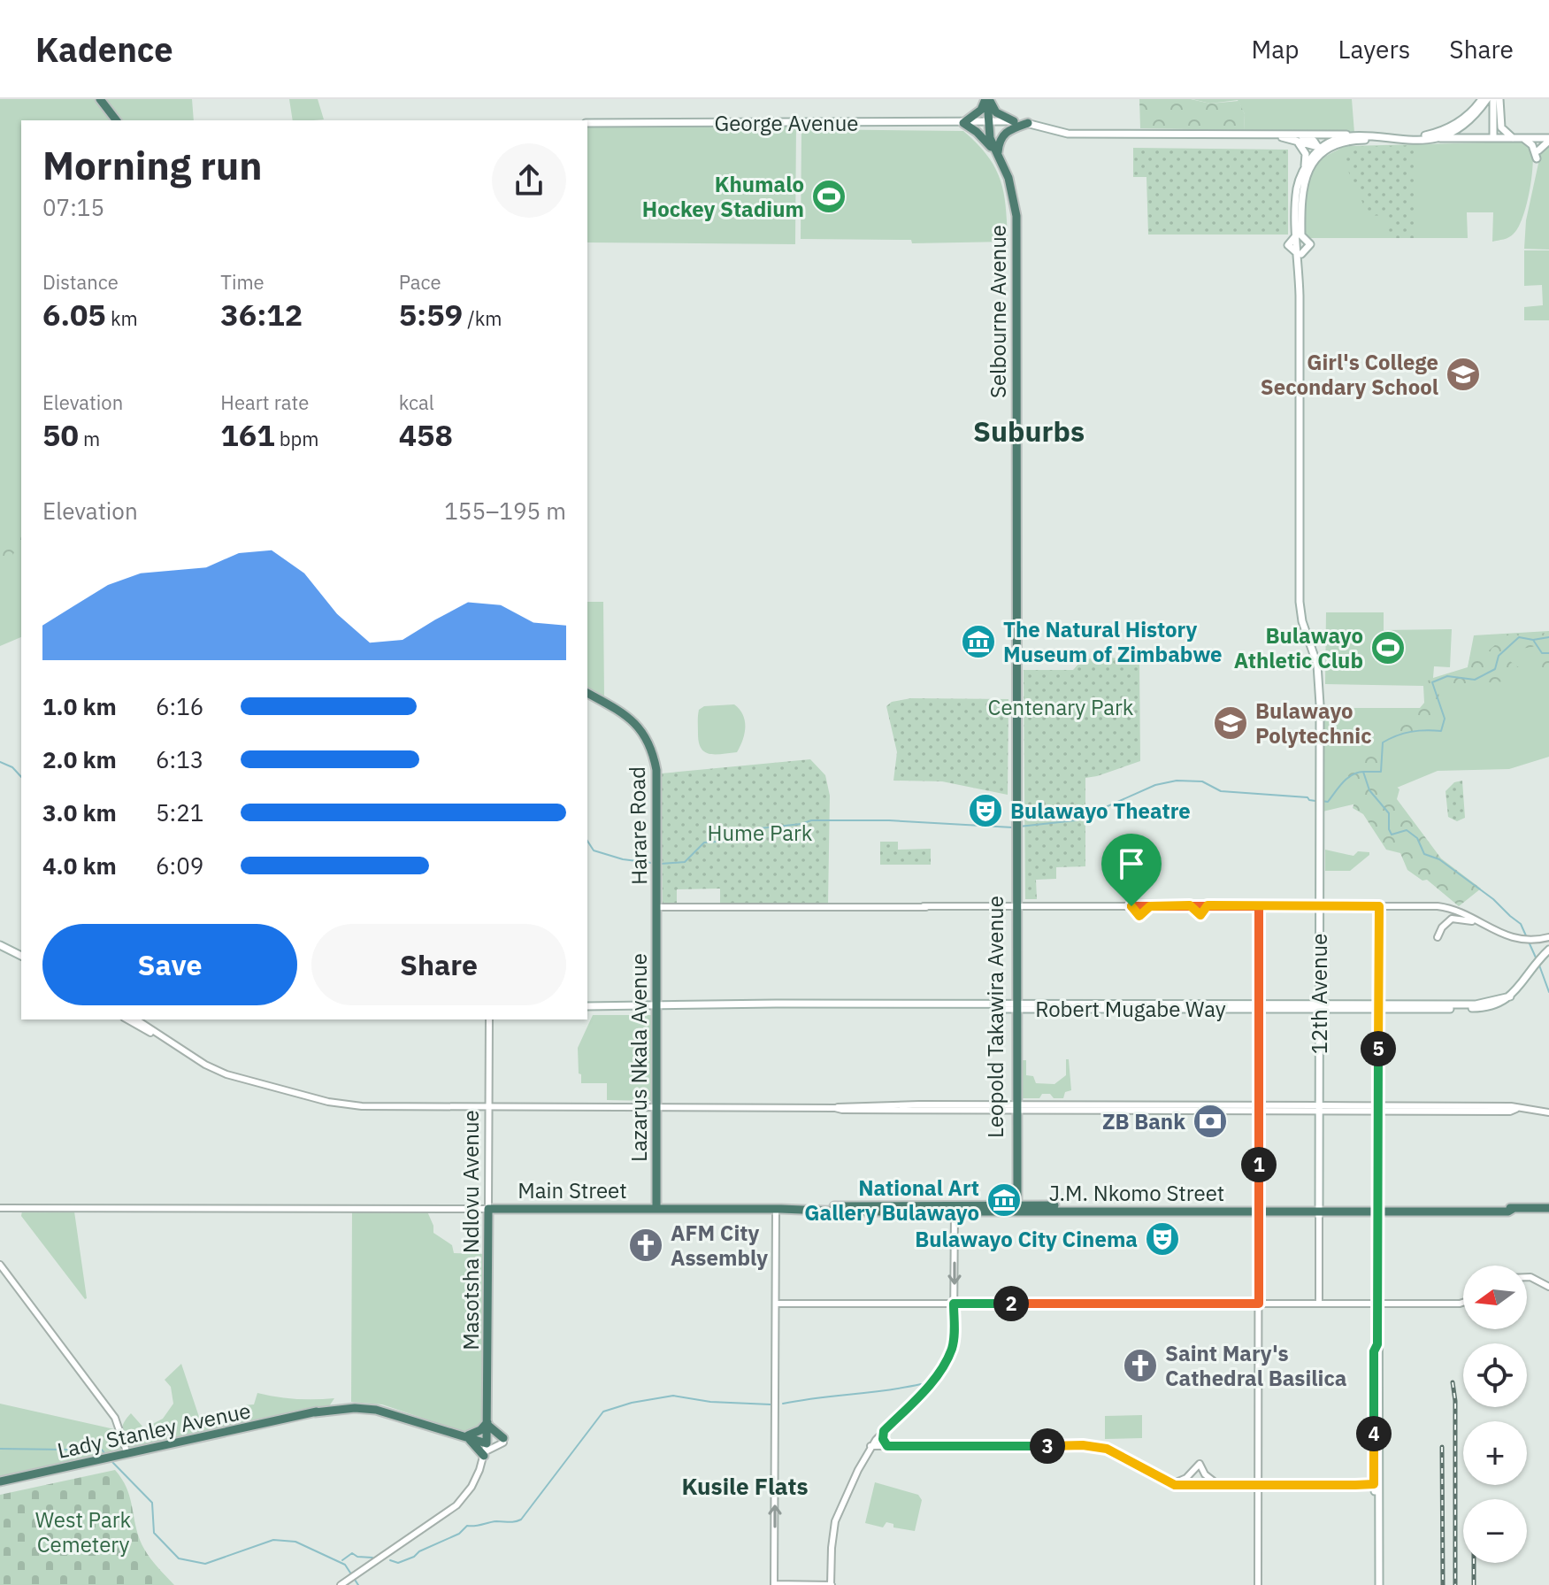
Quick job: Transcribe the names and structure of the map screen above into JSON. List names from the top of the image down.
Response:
{
  "streets": {
    "highway": [
      "Selbourne Avenue",
      "Harare Road",
      "Leopold Takawira Avenue",
      "Lazarus Nkala Avenue",
      "Main Street",
      "J.M. Nkomo Street",
      "Masotsha Ndlovu Avenue",
      "Lady Stanley Avenue"
    ],
    "main road": ["George Avenue", "12th Avenue", "Robert Mugabe Way"]
  },
  "crossings": [
    ["George Avenue", "Selbourne Avenue"],
    ["Selbourne Avenue", "Leopold Takawira Avenue"],
    ["Harare Road", "Lazarus Nkala Avenue"],
    ["12th Avenue", "Robert Mugabe Way"],
    ["12th Avenue", "J.M. Nkomo Street"],
    ["Robert Mugabe Way", "Leopold Takawira Avenue"],
    ["Robert Mugabe Way", "Lazarus Nkala Avenue"],
    ["Leopold Takawira Avenue", "J.M. Nkomo Street"],
    ["Lazarus Nkala Avenue", "Main Street"],
    ["Lazarus Nkala Avenue", "J.M. Nkomo Street"],
    ["Main Street", "J.M. Nkomo Street"],
    ["Main Street", "Masotsha Ndlovu Avenue"],
    ["Masotsha Ndlovu Avenue", "Lady Stanley Avenue"]
  ],
  "districts": ["Suburbs", "Kusile Flats"],
  "parks": ["Centenary Park", "Hume Park", "West Park Cemetery"],
  "places": {
    "sports": ["Khumalo Hockey Stadium", "Bulawayo Athletic Club"],
    "school or university": ["Girl's College Secondary School", "Bulawayo Polytechnic"],
    "museum": ["The Natural History Museum of Zimbabwe", "National Art Gallery Bulawayo"],
    "theatre": ["Bulawayo Theatre", "Bulawayo City Cinema"],
    "bank": ["ZB Bank"],
    "church": ["AFM City Assembly", "Saint Mary's Cathedral Basilica"]
  },
  "north": "left",
  "page": {
    "header": "Kadence",
    "nav": ["Map", "Layers", "Share"],
    "heading": ["Morning run", "07:15"],
    "stats": [
      ["Distance", "6.05 km"],
      ["Time", "36:12"],
      ["Pace", "5:59 /km"],
      ["Elevation", "50 m"],
      ["Heart rate", "161 bpm"],
      ["kcal", "458"]
    ],
    "chart": ["Elevation", "155–195 m"],
    "list": [
      {
        "name": "1.0 km",
        "note": "6:16"
      },
      {
        "name": "2.0 km",
        "note": "6:13"
      },
      {
        "name": "3.0 km",
        "note": "5:21"
      },
      {
        "name": "4.0 km",
        "note": "6:09"
      }
    ],
    "buttons": ["Save", "Share"],
    "pins": [
      "5",
      "1",
      "2",
      "4",
      "3"
    ],
    "map_buttons": ["+", "−"]
  }
}
